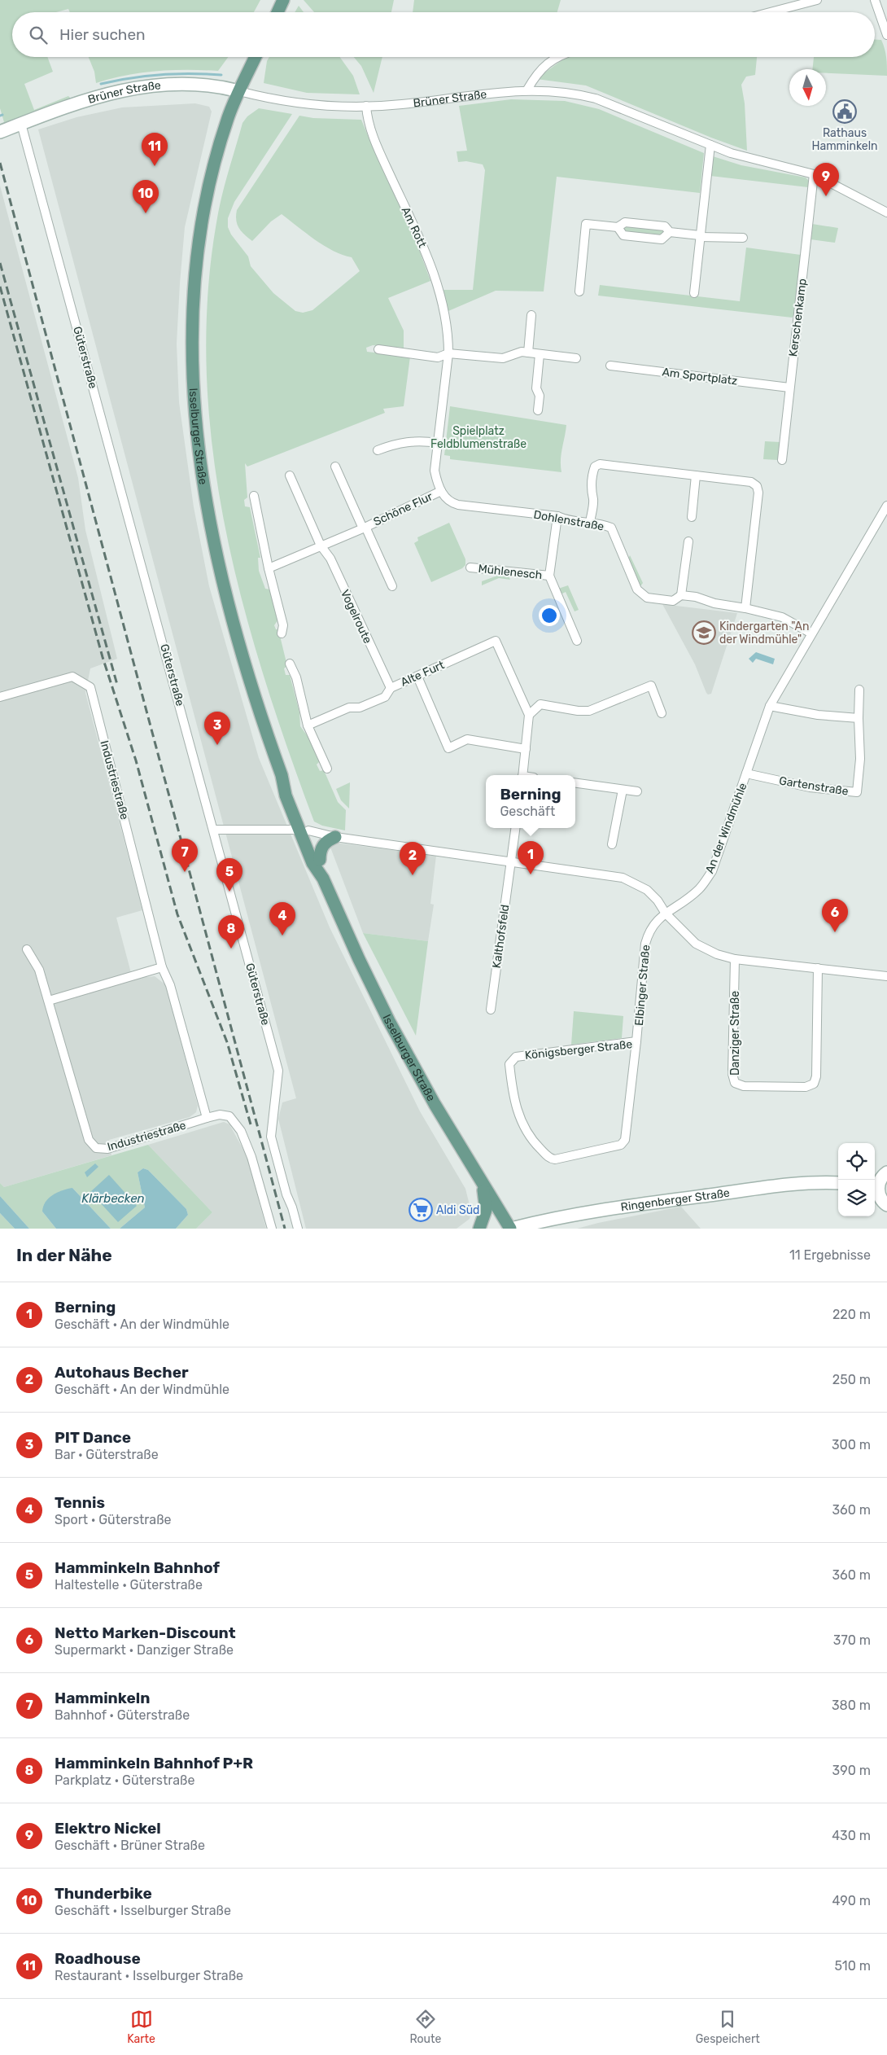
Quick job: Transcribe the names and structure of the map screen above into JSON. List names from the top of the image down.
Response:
{
  "streets": {
    "main road": ["Brüner Straße", "Isselburger Straße", "Ringenberger Straße"],
    "street": [
      "Am Rott",
      "Kerschenkamp",
      "Güterstraße",
      "Am Sportplatz",
      "Schöne Flur",
      "Dohlenstraße",
      "Mühlenesch",
      "Vogelroute",
      "Alte Furt",
      "Industriestraße",
      "Gartenstraße",
      "An der Windmühle",
      "Kalthofsfeld",
      "Elbinger Straße",
      "Danziger Straße",
      "Königsberger Straße"
    ]
  },
  "crossings": [
    ["Brüner Straße", "Am Rott"],
    ["Brüner Straße", "Kerschenkamp"],
    ["Brüner Straße", "Güterstraße"],
    ["Brüner Straße", "Isselburger Straße"],
    ["Am Rott", "Schöne Flur"],
    ["Am Rott", "Dohlenstraße"],
    ["Kerschenkamp", "Am Sportplatz"],
    ["Isselburger Straße", "Ringenberger Straße"],
    ["Schöne Flur", "Dohlenstraße"],
    ["Schöne Flur", "Vogelroute"],
    ["Dohlenstraße", "Mühlenesch"],
    ["Dohlenstraße", "An der Windmühle"],
    ["Vogelroute", "Alte Furt"],
    ["Gartenstraße", "An der Windmühle"],
    ["An der Windmühle", "Elbinger Straße"],
    ["Elbinger Straße", "Königsberger Straße"]
  ],
  "water": ["Klärbecken"],
  "parks": ["Spielplatz Feldblumenstraße"],
  "places": {
    "public building": ["Rathaus Hamminkeln"],
    "school or university": ["Kindergarten \"An der Windmühle\""],
    "supermarket": ["Aldi Süd"]
  },
  "north": "bottom",
  "page": {
    "search": "Hier suchen",
    "pins": [
      "11",
      "9",
      "10",
      "3",
      "7",
      "1",
      "2",
      "5",
      "6",
      "4",
      "8"
    ],
    "popup": ["Berning", "Geschäft"],
    "heading": ["In der Nähe", "11 Ergebnisse"],
    "list": [
      {
        "mark": "1",
        "name": "Berning",
        "note": "Geschäft · An der Windmühle",
        "value": "220 m"
      },
      {
        "mark": "2",
        "name": "Autohaus Becher",
        "note": "Geschäft · An der Windmühle",
        "value": "250 m"
      },
      {
        "mark": "3",
        "name": "PIT Dance",
        "note": "Bar · Güterstraße",
        "value": "300 m"
      },
      {
        "mark": "4",
        "name": "Tennis",
        "note": "Sport · Güterstraße",
        "value": "360 m"
      },
      {
        "mark": "5",
        "name": "Hamminkeln Bahnhof",
        "note": "Haltestelle · Güterstraße",
        "value": "360 m"
      },
      {
        "mark": "6",
        "name": "Netto Marken-Discount",
        "note": "Supermarkt · Danziger Straße",
        "value": "370 m"
      },
      {
        "mark": "7",
        "name": "Hamminkeln",
        "note": "Bahnhof · Güterstraße",
        "value": "380 m"
      },
      {
        "mark": "8",
        "name": "Hamminkeln Bahnhof P+R",
        "note": "Parkplatz · Güterstraße",
        "value": "390 m"
      },
      {
        "mark": "9",
        "name": "Elektro Nickel",
        "note": "Geschäft · Brüner Straße",
        "value": "430 m"
      },
      {
        "mark": "10",
        "name": "Thunderbike",
        "note": "Geschäft · Isselburger Straße",
        "value": "490 m"
      },
      {
        "mark": "11",
        "name": "Roadhouse",
        "note": "Restaurant · Isselburger Straße",
        "value": "510 m"
      }
    ],
    "nav": ["Karte", "Route", "Gespeichert"]
  }
}
